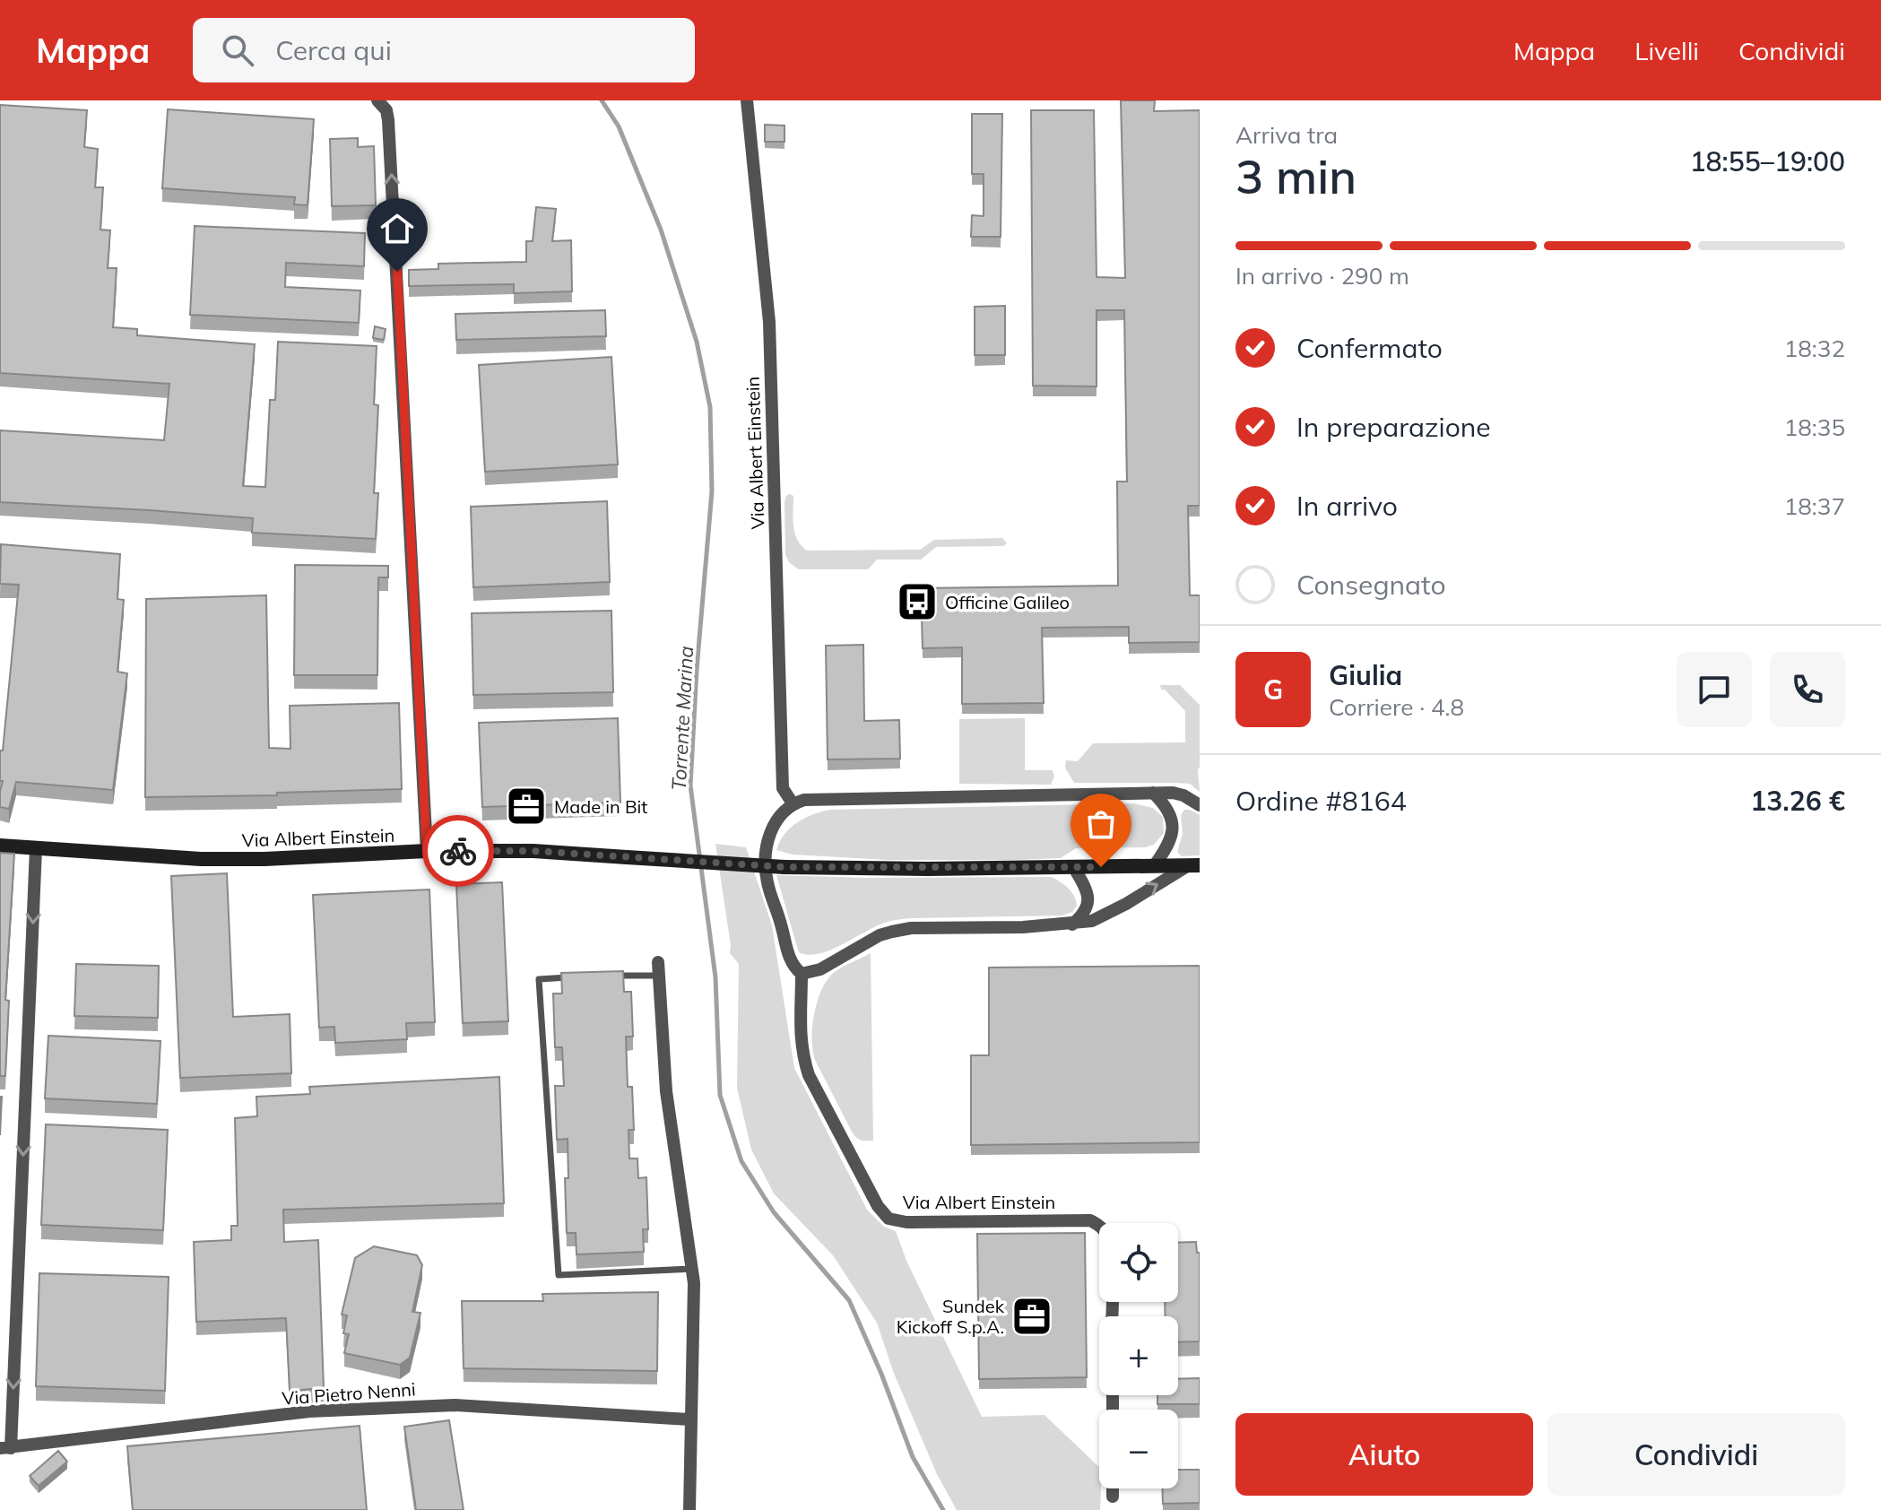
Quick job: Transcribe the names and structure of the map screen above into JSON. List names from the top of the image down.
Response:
{
  "streets": {
    "street": ["Via Albert Einstein", "Via Pietro Nenni"]
  },
  "water": ["Torrente Marina"],
  "places": {
    "bus stop": ["Officine Galileo"],
    "office": ["Made in Bit", "Sundek Kickoff S.p.A."]
  },
  "page": {
    "header": "Mappa",
    "search": "Cerca qui",
    "nav": ["Mappa", "Livelli", "Condividi"],
    "heading": ["3 min", "Arriva tra", "18:55–19:00"],
    "panel": [
      "Giulia",
      "Corriere · 4.8",
      "Ordine #8164",
      "13.26 €"
    ],
    "bar": "In arrivo · 290 m",
    "list": [
      ["Confermato", "18:32"],
      ["In preparazione", "18:35"],
      ["In arrivo", "18:37"],
      "Consegnato"
    ],
    "round": "G",
    "map_buttons": ["+", "−"],
    "buttons": ["Aiuto", "Condividi"]
  }
}
